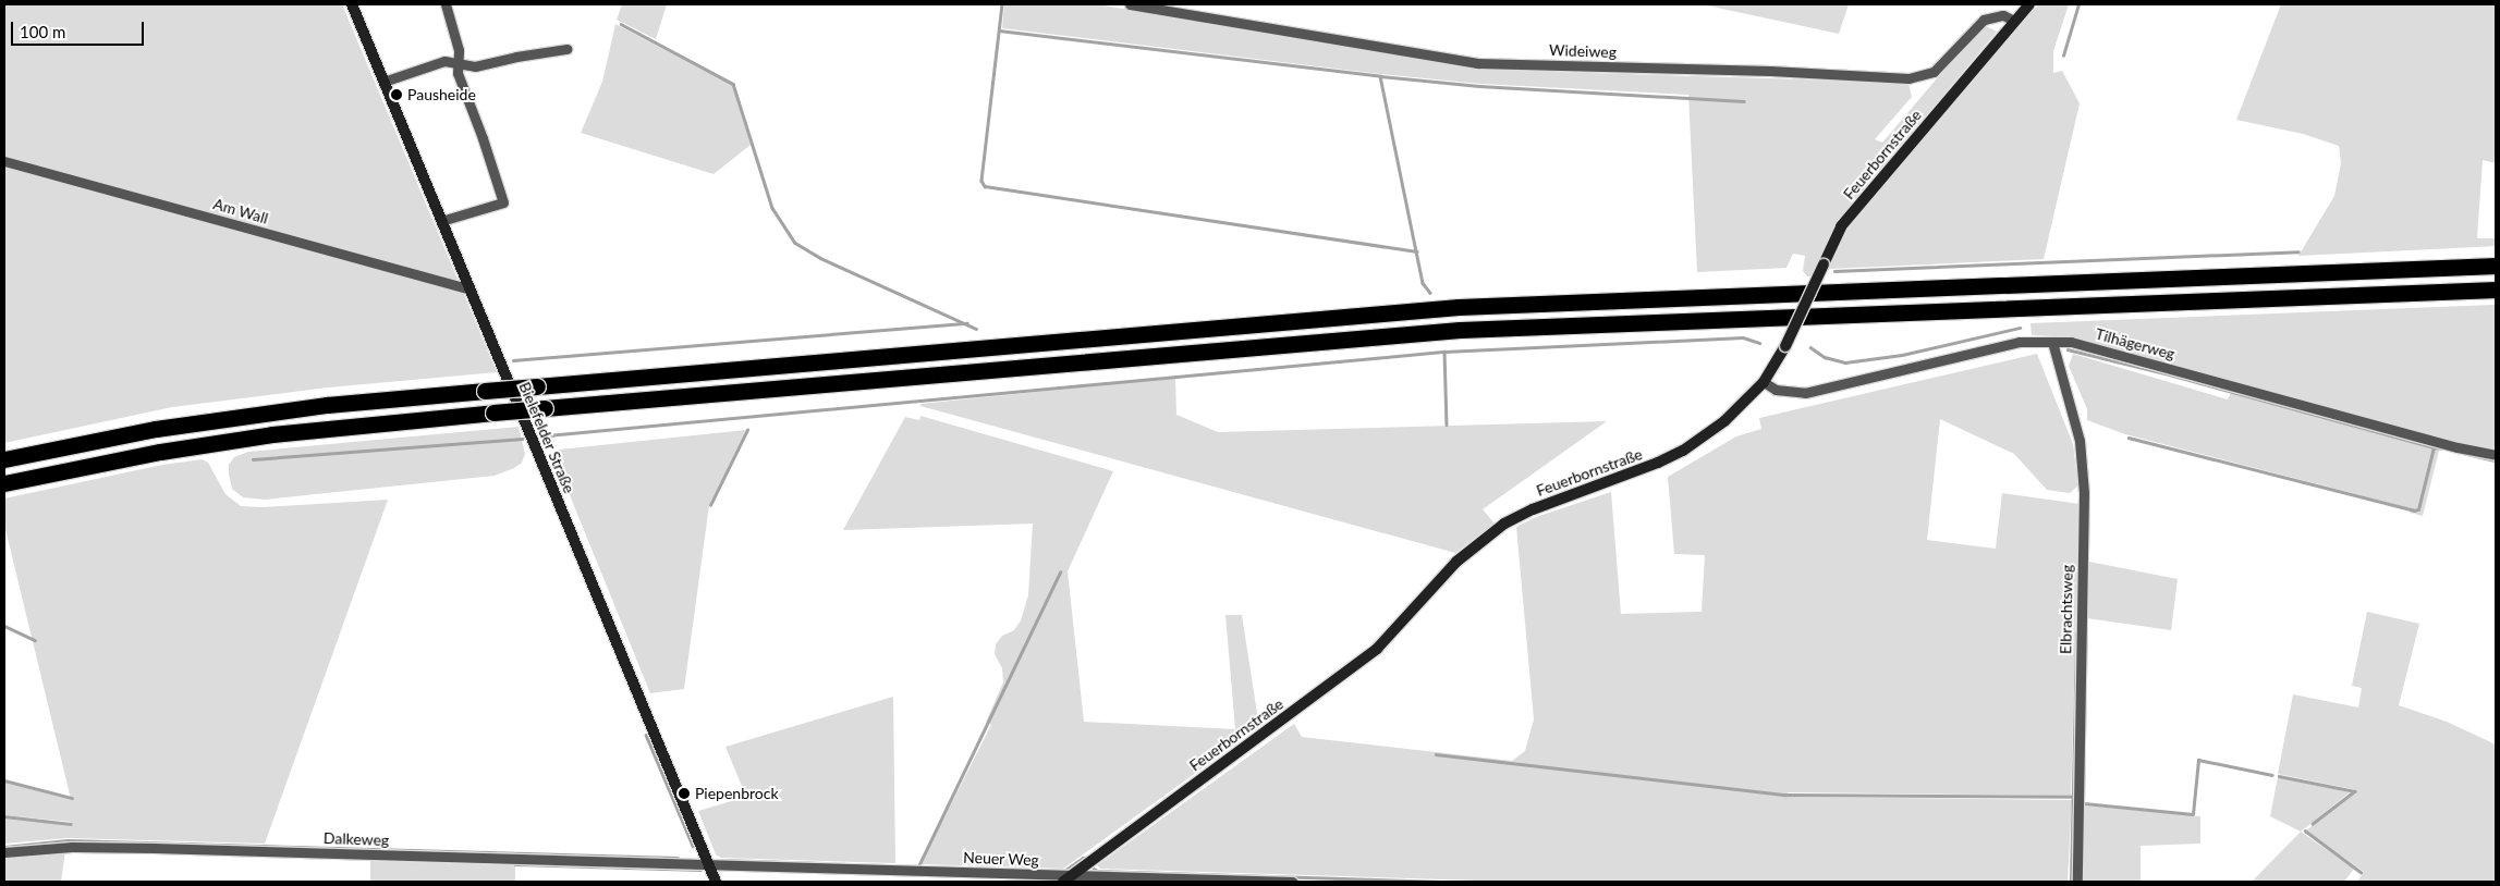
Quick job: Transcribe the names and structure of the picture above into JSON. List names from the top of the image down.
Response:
{
  "streets": {
    "street": [
      "Wideiweg",
      "Feuerbornstraße",
      "Am Wall",
      "Tilhägerweg",
      "Bielefelder Straße",
      "Elbrachtsweg",
      "Dalkeweg",
      "Neuer Weg"
    ]
  },
  "crossings": [
    ["Wideiweg", "Feuerbornstraße"],
    ["Feuerbornstraße", "Tilhägerweg"],
    ["Feuerbornstraße", "Neuer Weg"],
    ["Am Wall", "Bielefelder Straße"],
    ["Tilhägerweg", "Elbrachtsweg"],
    ["Bielefelder Straße", "Dalkeweg"],
    ["Bielefelder Straße", "Neuer Weg"],
    ["Dalkeweg", "Neuer Weg"]
  ],
  "places": ["Pausheide", "Piepenbrock"],
  "scale_bar": "100 m"
}
